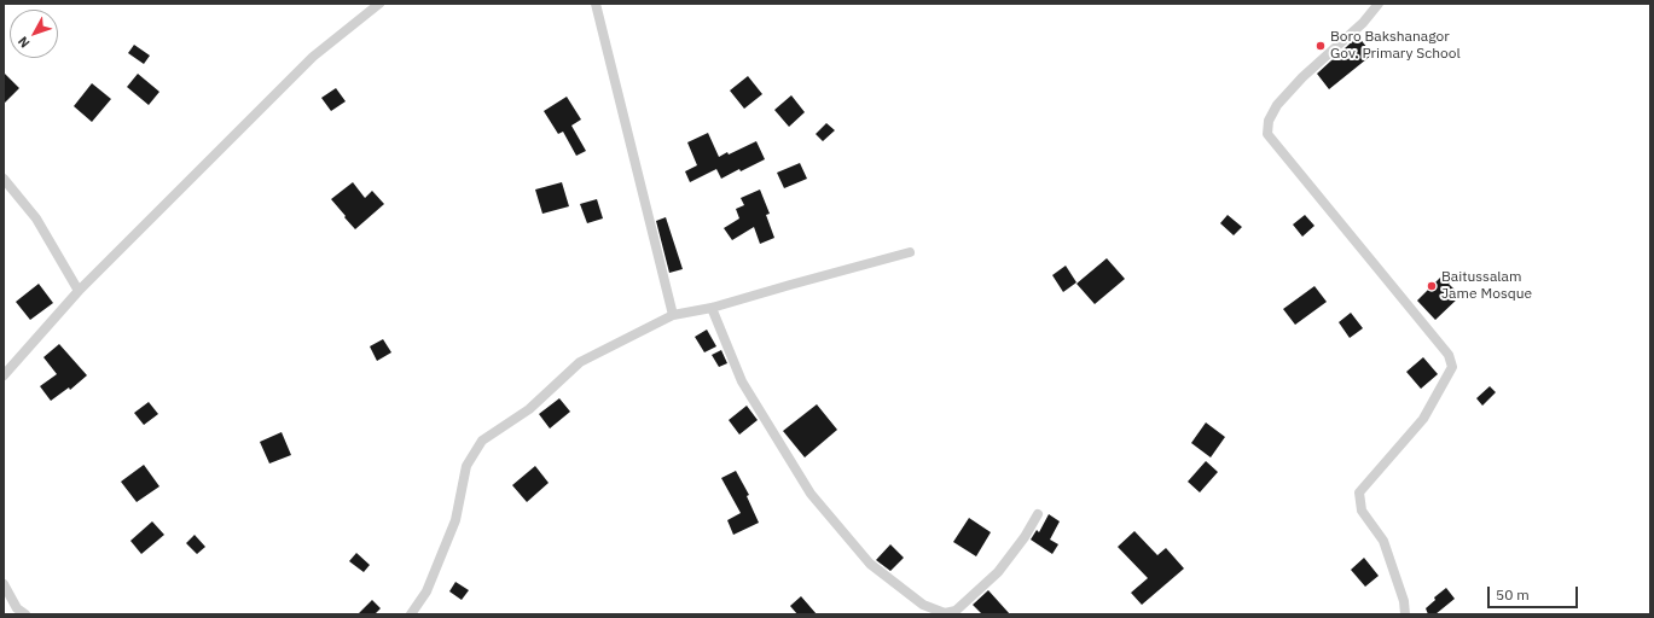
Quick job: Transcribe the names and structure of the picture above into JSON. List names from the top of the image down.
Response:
{
  "places": ["Boro Bakshanagor Gov. Primary School", "Baitussalam Jame Mosque"],
  "scale_bar": "50 m",
  "north": "bottom left"
}
